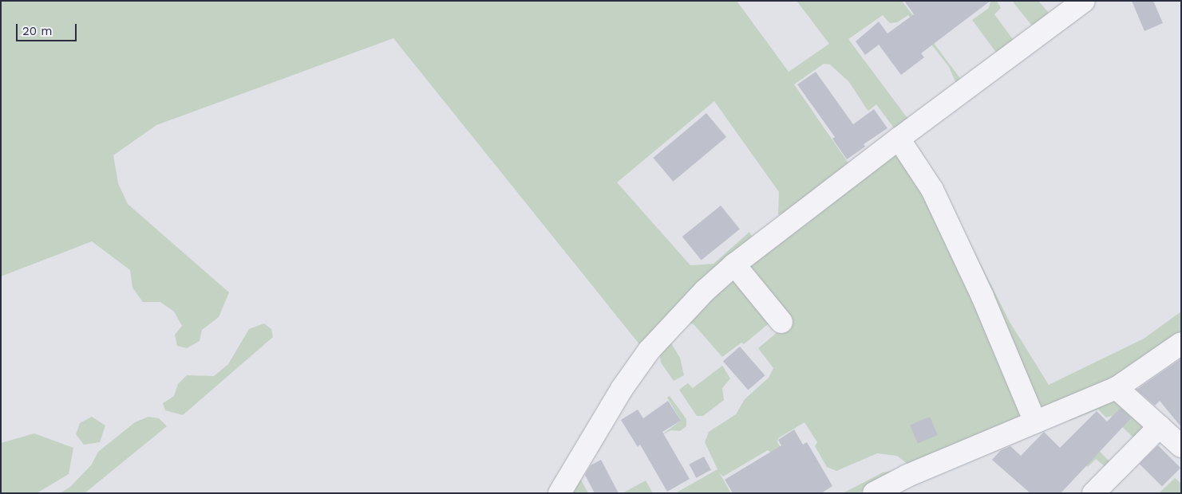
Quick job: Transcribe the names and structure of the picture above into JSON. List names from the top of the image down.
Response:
{
  "scale_bar": "20 m"
}
